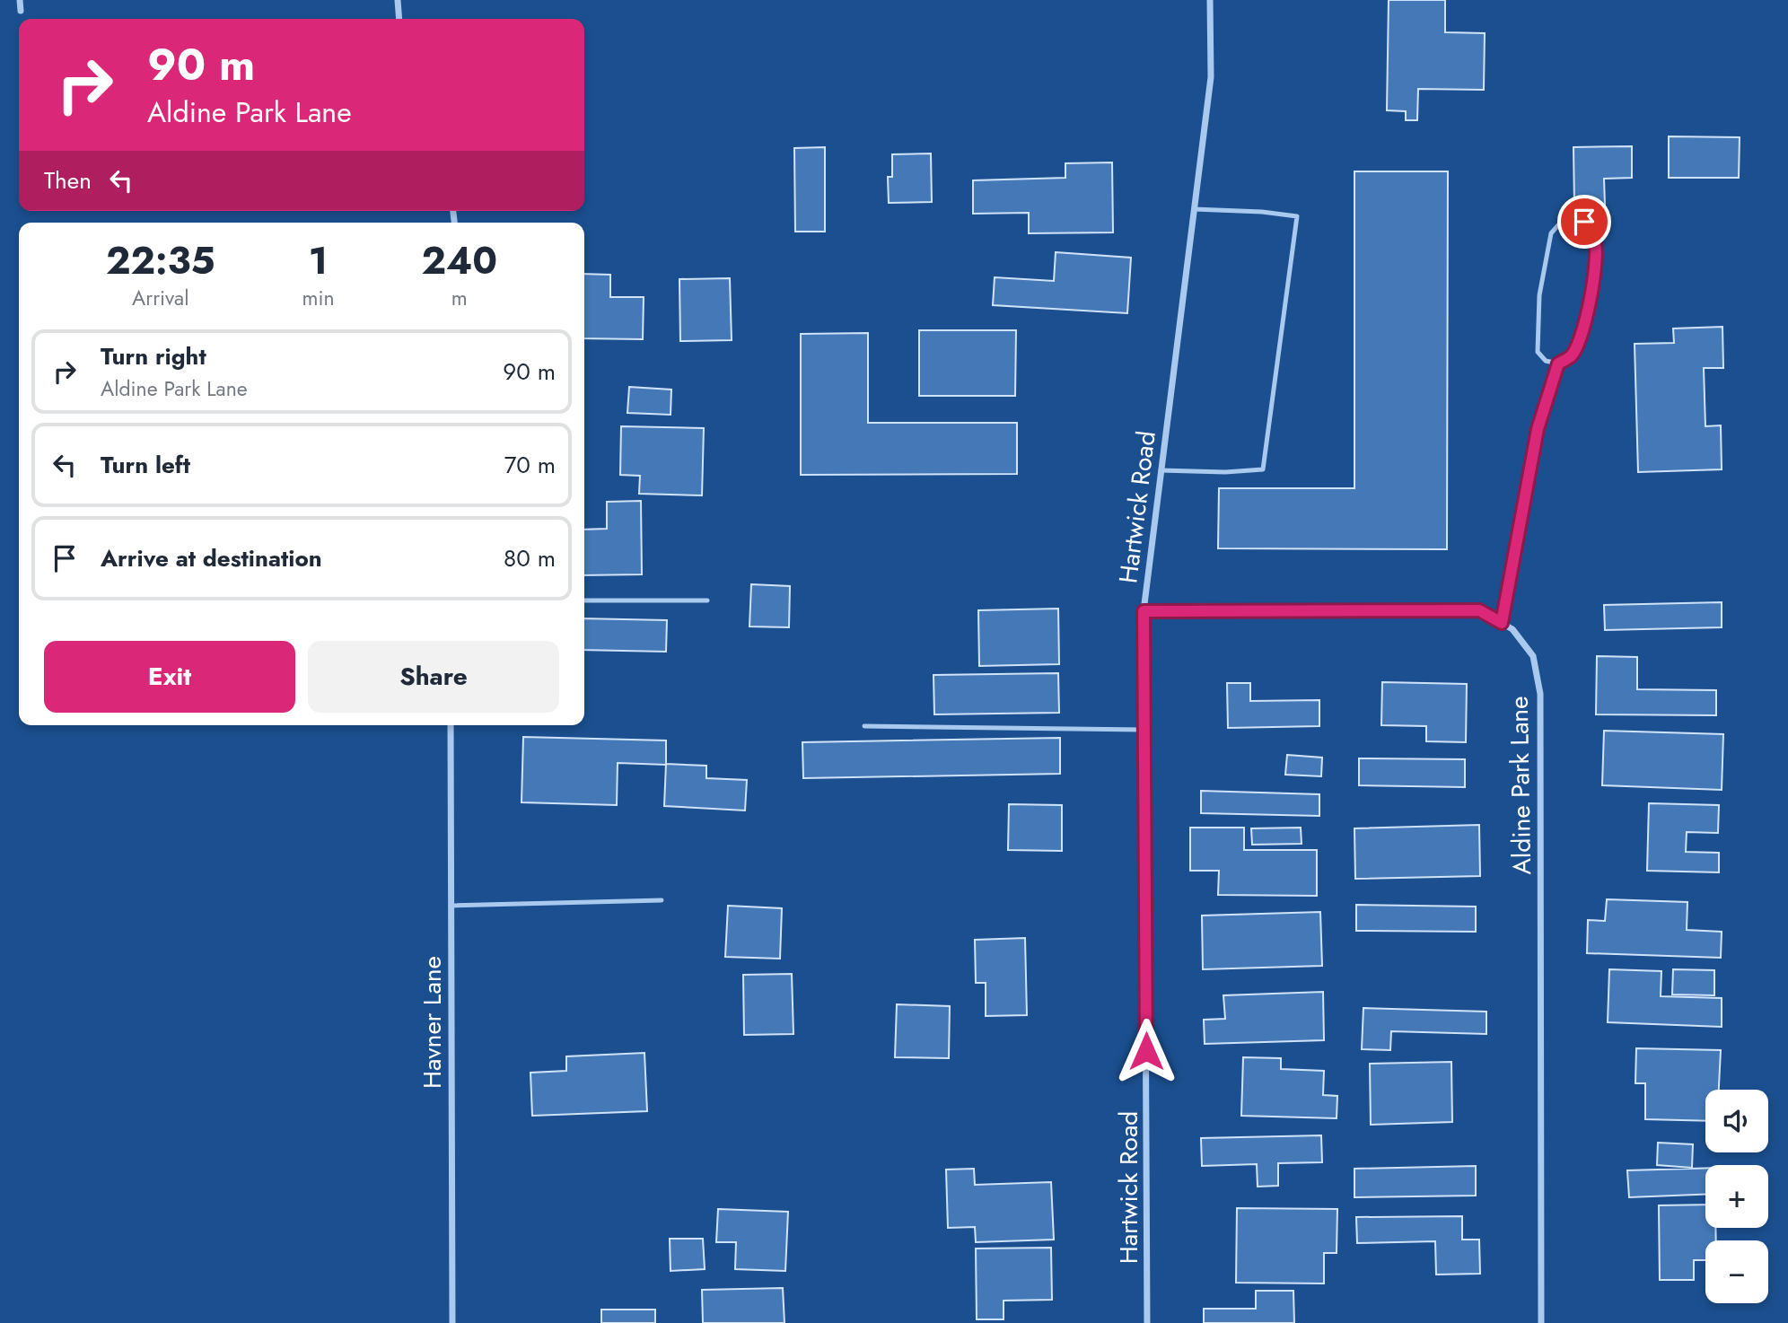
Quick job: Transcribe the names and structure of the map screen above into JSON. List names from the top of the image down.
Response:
{
  "streets": {
    "street": ["Hartwick Road", "Aldine Park Lane", "Havner Lane"]
  },
  "crossings": [
    ["Hartwick Road", "Aldine Park Lane"]
  ],
  "page": {
    "turn": ["90 m", "Aldine Park Lane"],
    "then": "Then",
    "eta": [
      "22:35",
      "Arrival",
      "1",
      "min",
      "240",
      "m"
    ],
    "list": [
      {
        "name": "Turn right",
        "note": "Aldine Park Lane",
        "value": "90 m"
      },
      {
        "name": "Turn left",
        "value": "70 m"
      },
      {
        "name": "Arrive at destination",
        "value": "80 m"
      }
    ],
    "buttons": ["Exit", "Share"],
    "map_buttons": ["+", "−"]
  }
}
